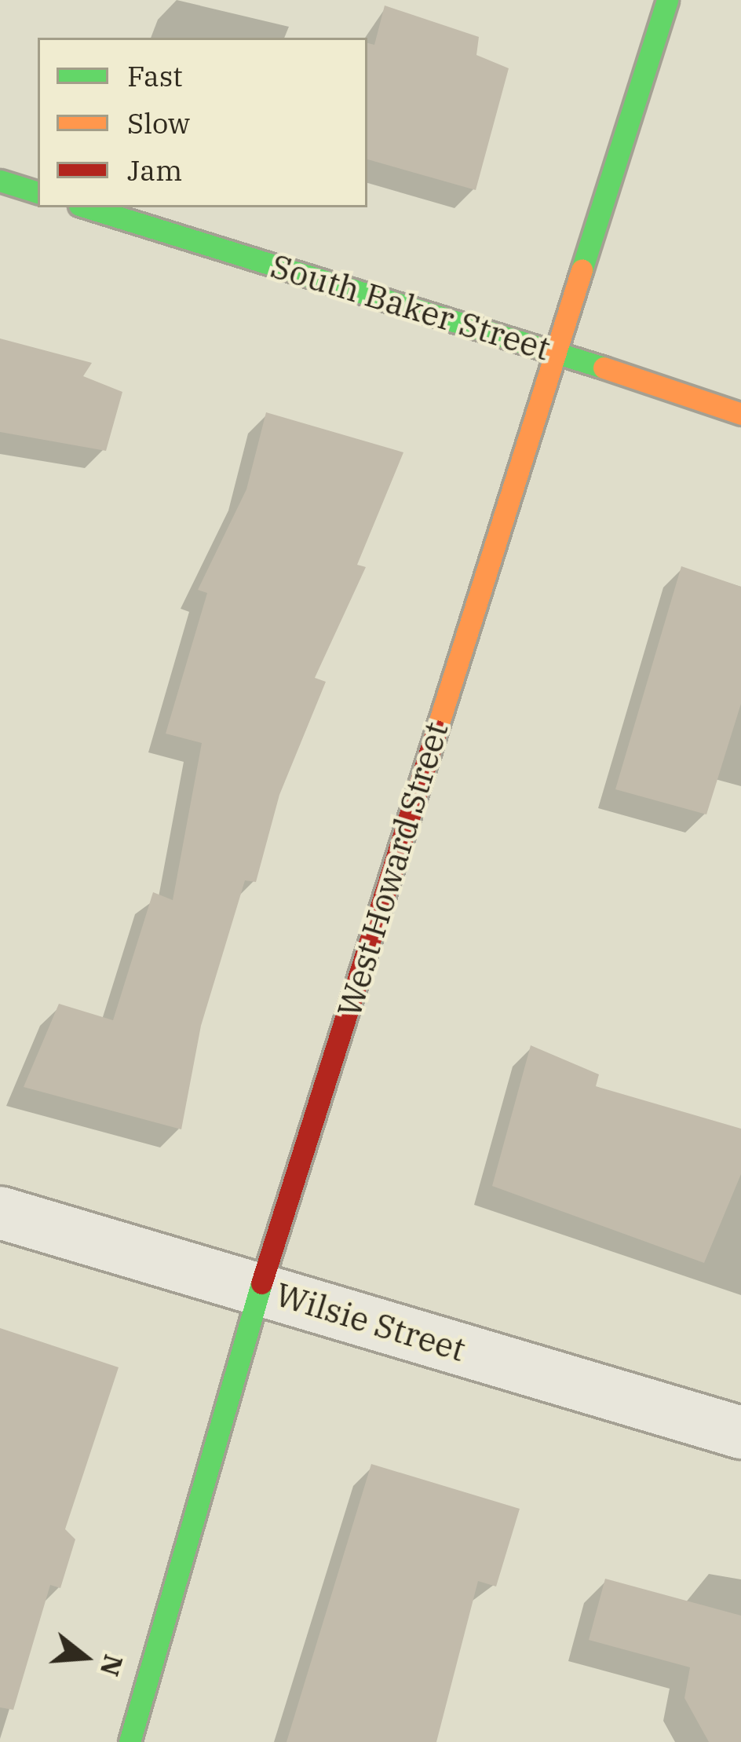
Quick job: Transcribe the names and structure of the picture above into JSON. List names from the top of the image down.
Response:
{
  "streets": {
    "street": ["South Baker Street", "West Howard Street", "Wilsie Street"]
  },
  "crossings": [
    ["South Baker Street", "West Howard Street"],
    ["West Howard Street", "Wilsie Street"]
  ],
  "legend": ["Fast", "Slow", "Jam"],
  "north": "right"
}
